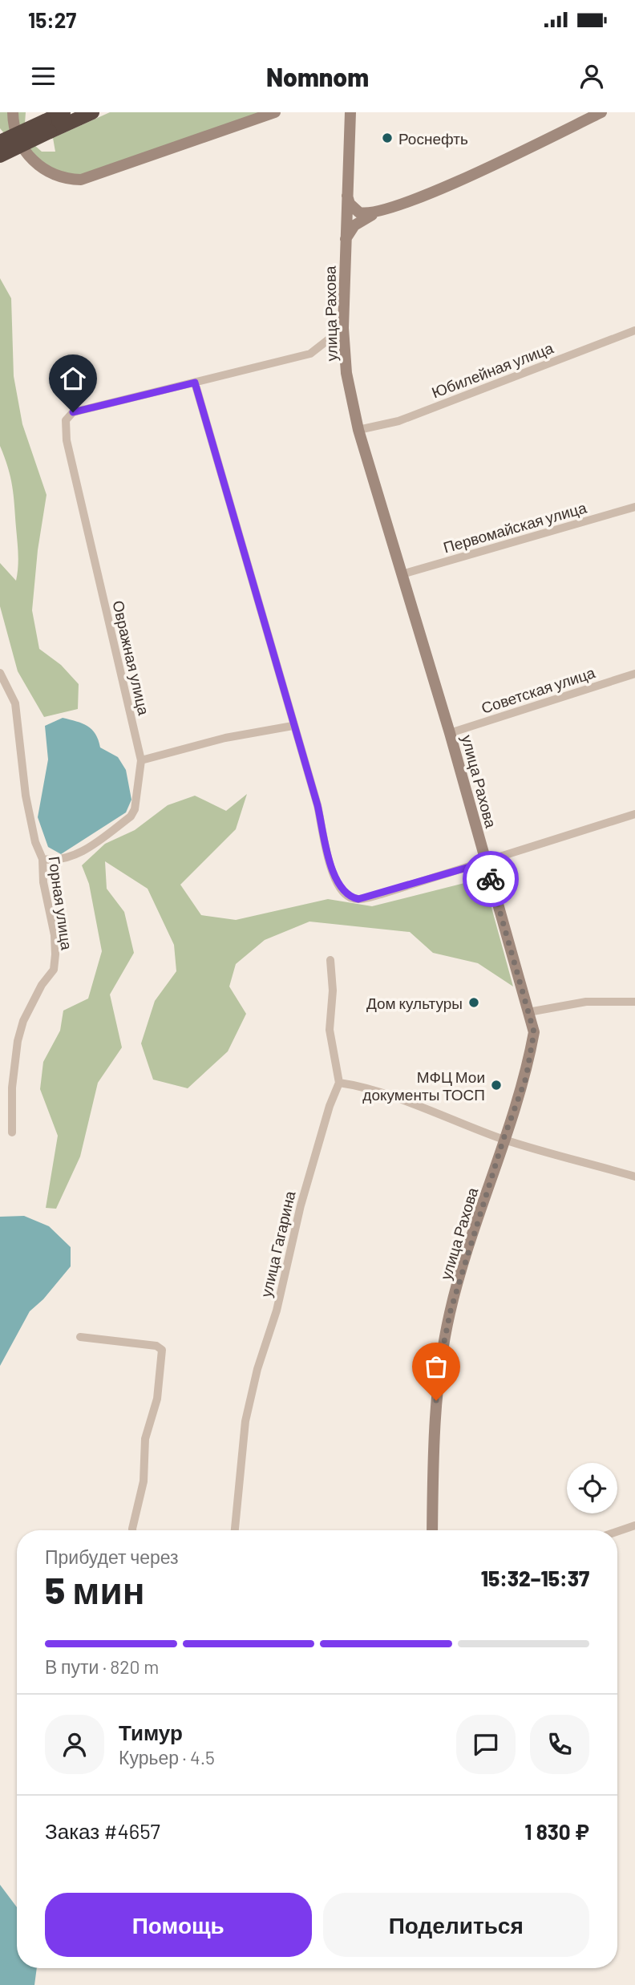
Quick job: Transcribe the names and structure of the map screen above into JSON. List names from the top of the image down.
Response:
{
  "streets": {
    "street": [
      "улица Рахова",
      "Юбилейная улица",
      "Первомайская улица",
      "Овражная улица",
      "Советская улица",
      "Горная улица",
      "улица Гагарина"
    ]
  },
  "crossings": [
    ["улица Рахова", "Юбилейная улица"],
    ["улица Рахова", "Первомайская улица"],
    ["улица Рахова", "Советская улица"]
  ],
  "places": ["Роснефть", "Дом культуры", "МФЦ Мои документы ТОСП"],
  "page": {
    "status": "15:27",
    "header": "Nomnom",
    "heading": ["5 мин", "Прибудет через", "15:32–15:37"],
    "panel": [
      "Тимур",
      "Курьер · 4.5",
      "Заказ #4657",
      "1 830 ₽"
    ],
    "bar": "В пути · 820 m",
    "buttons": ["Помощь", "Поделиться"]
  }
}
